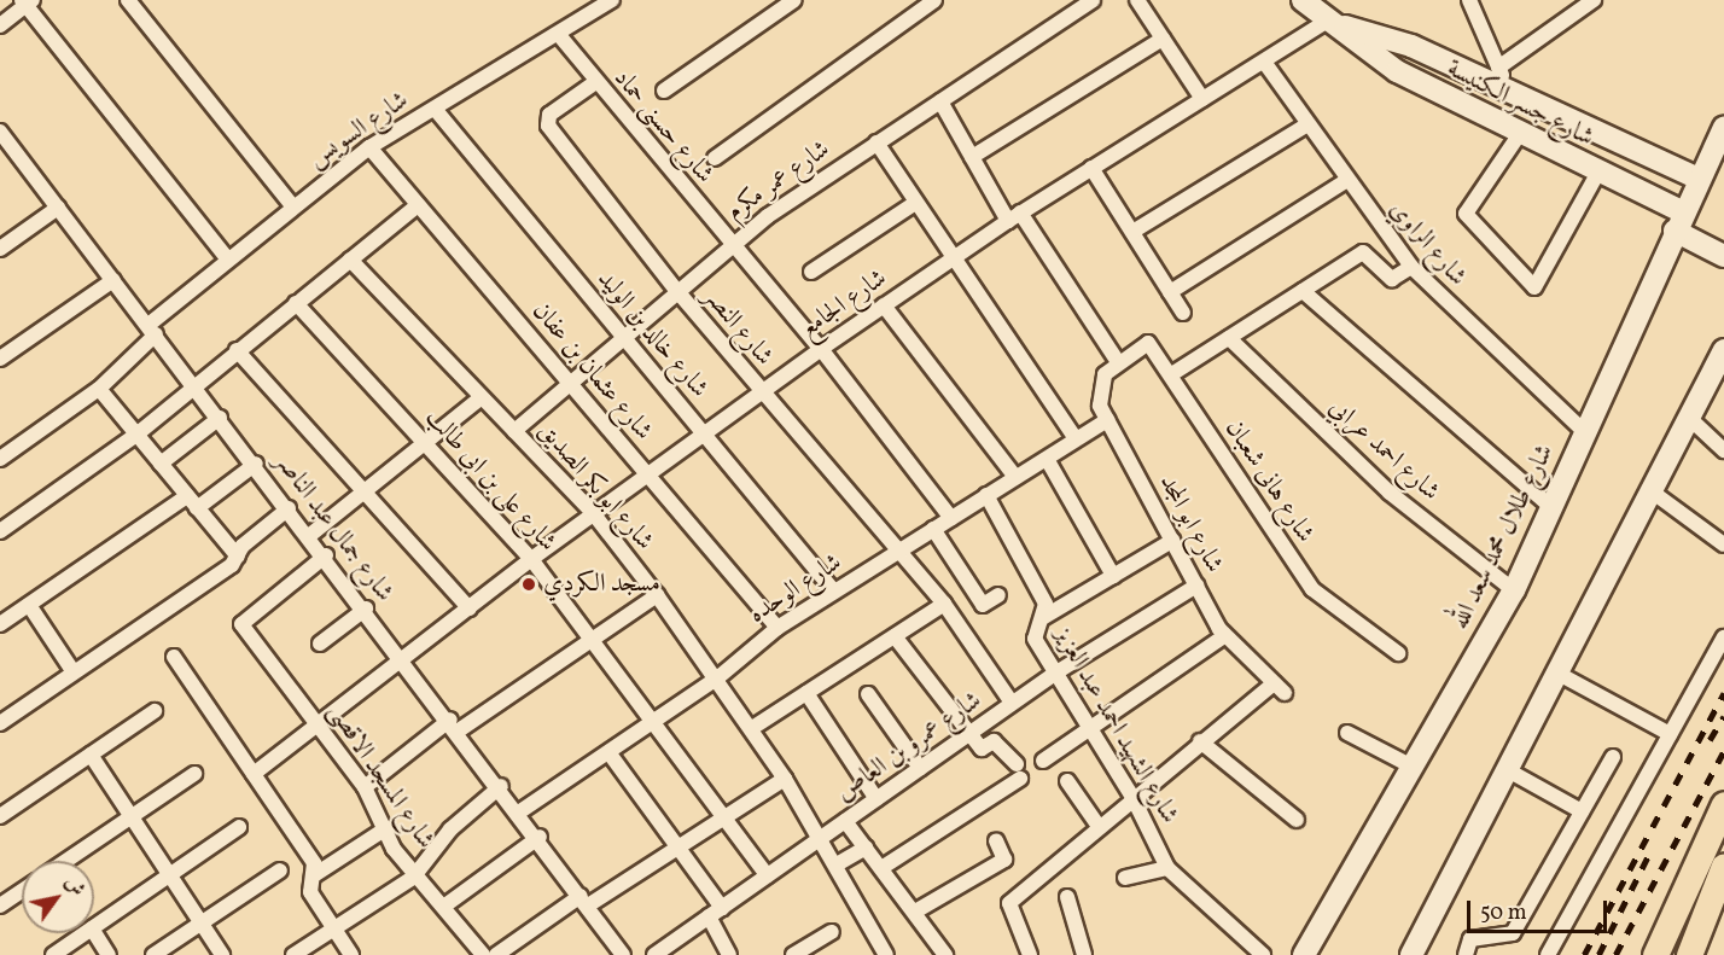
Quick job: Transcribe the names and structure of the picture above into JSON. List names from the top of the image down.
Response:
{
  "streets": {
    "main road": ["شارع جسر الكنيسة", "شارع طلال محمد سعد الله"],
    "street": [
      "شارع حسنى حماد",
      "شارع السويس",
      "شارع عمر مكرم",
      "شارع الراوي",
      "شارع الجامع",
      "شارع النصر",
      "شارع خالد بن الوليد",
      "شارع عثمان بن عفان",
      "شارع احمد عرابي",
      "شارع على بن ابى طالب",
      "شارع هانى شعبان",
      "شارع ابو بكر الصديق",
      "شارع ابو المجد",
      "شارع جمال عبد الناصر",
      "شارع الوحده",
      "شارع الشهيد احمد عبد العزيز",
      "شارع عمرو بن العاص",
      "شارع المسجد الاقصى"
    ]
  },
  "crossings": [
    ["شارع جسر الكنيسة", "شارع الجامع"],
    ["شارع جسر الكنيسة", "شارع طلال محمد سعد الله"],
    ["شارع حسنى حماد", "شارع السويس"],
    ["شارع حسنى حماد", "شارع عمر مكرم"],
    ["شارع حسنى حماد", "شارع الجامع"],
    ["شارع حسنى حماد", "شارع النصر"],
    ["شارع حسنى حماد", "شارع الوحده"],
    ["شارع السويس", "شارع خالد بن الوليد"],
    ["شارع السويس", "شارع عثمان بن عفان"],
    ["شارع السويس", "شارع جمال عبد الناصر"],
    ["شارع عمر مكرم", "شارع النصر"],
    ["شارع عمر مكرم", "شارع خالد بن الوليد"],
    ["شارع عمر مكرم", "شارع عثمان بن عفان"],
    ["شارع عمر مكرم", "شارع ابو بكر الصديق"],
    ["شارع الراوي", "شارع الجامع"],
    ["شارع الراوي", "شارع طلال محمد سعد الله"],
    ["شارع الجامع", "شارع النصر"],
    ["شارع الجامع", "شارع خالد بن الوليد"],
    ["شارع الجامع", "شارع عثمان بن عفان"],
    ["شارع الجامع", "شارع على بن ابى طالب"],
    ["شارع الجامع", "شارع ابو بكر الصديق"],
    ["شارع الجامع", "شارع جمال عبد الناصر"],
    ["شارع الجامع", "شارع المسجد الاقصى"],
    ["شارع النصر", "شارع الوحده"],
    ["شارع النصر", "شارع عمرو بن العاص"],
    ["شارع خالد بن الوليد", "شارع الوحده"],
    ["شارع عثمان بن عفان", "شارع الوحده"],
    ["شارع احمد عرابي", "شارع طلال محمد سعد الله"],
    ["شارع على بن ابى طالب", "شارع الوحده"],
    ["شارع على بن ابى طالب", "شارع عمرو بن العاص"],
    ["شارع هانى شعبان", "شارع ابو المجد"],
    ["شارع ابو بكر الصديق", "شارع الوحده"],
    ["شارع ابو بكر الصديق", "شارع عمرو بن العاص"],
    ["شارع ابو المجد", "شارع الوحده"],
    ["شارع ابو المجد", "شارع عمرو بن العاص"],
    ["شارع جمال عبد الناصر", "شارع الوحده"],
    ["شارع جمال عبد الناصر", "شارع المسجد الاقصى"],
    ["شارع الوحده", "شارع الشهيد احمد عبد العزيز"],
    ["شارع الشهيد احمد عبد العزيز", "شارع عمرو بن العاص"]
  ],
  "places": ["مسجد الكردي"],
  "scale_bar": "50 m",
  "north": "top right"
}
